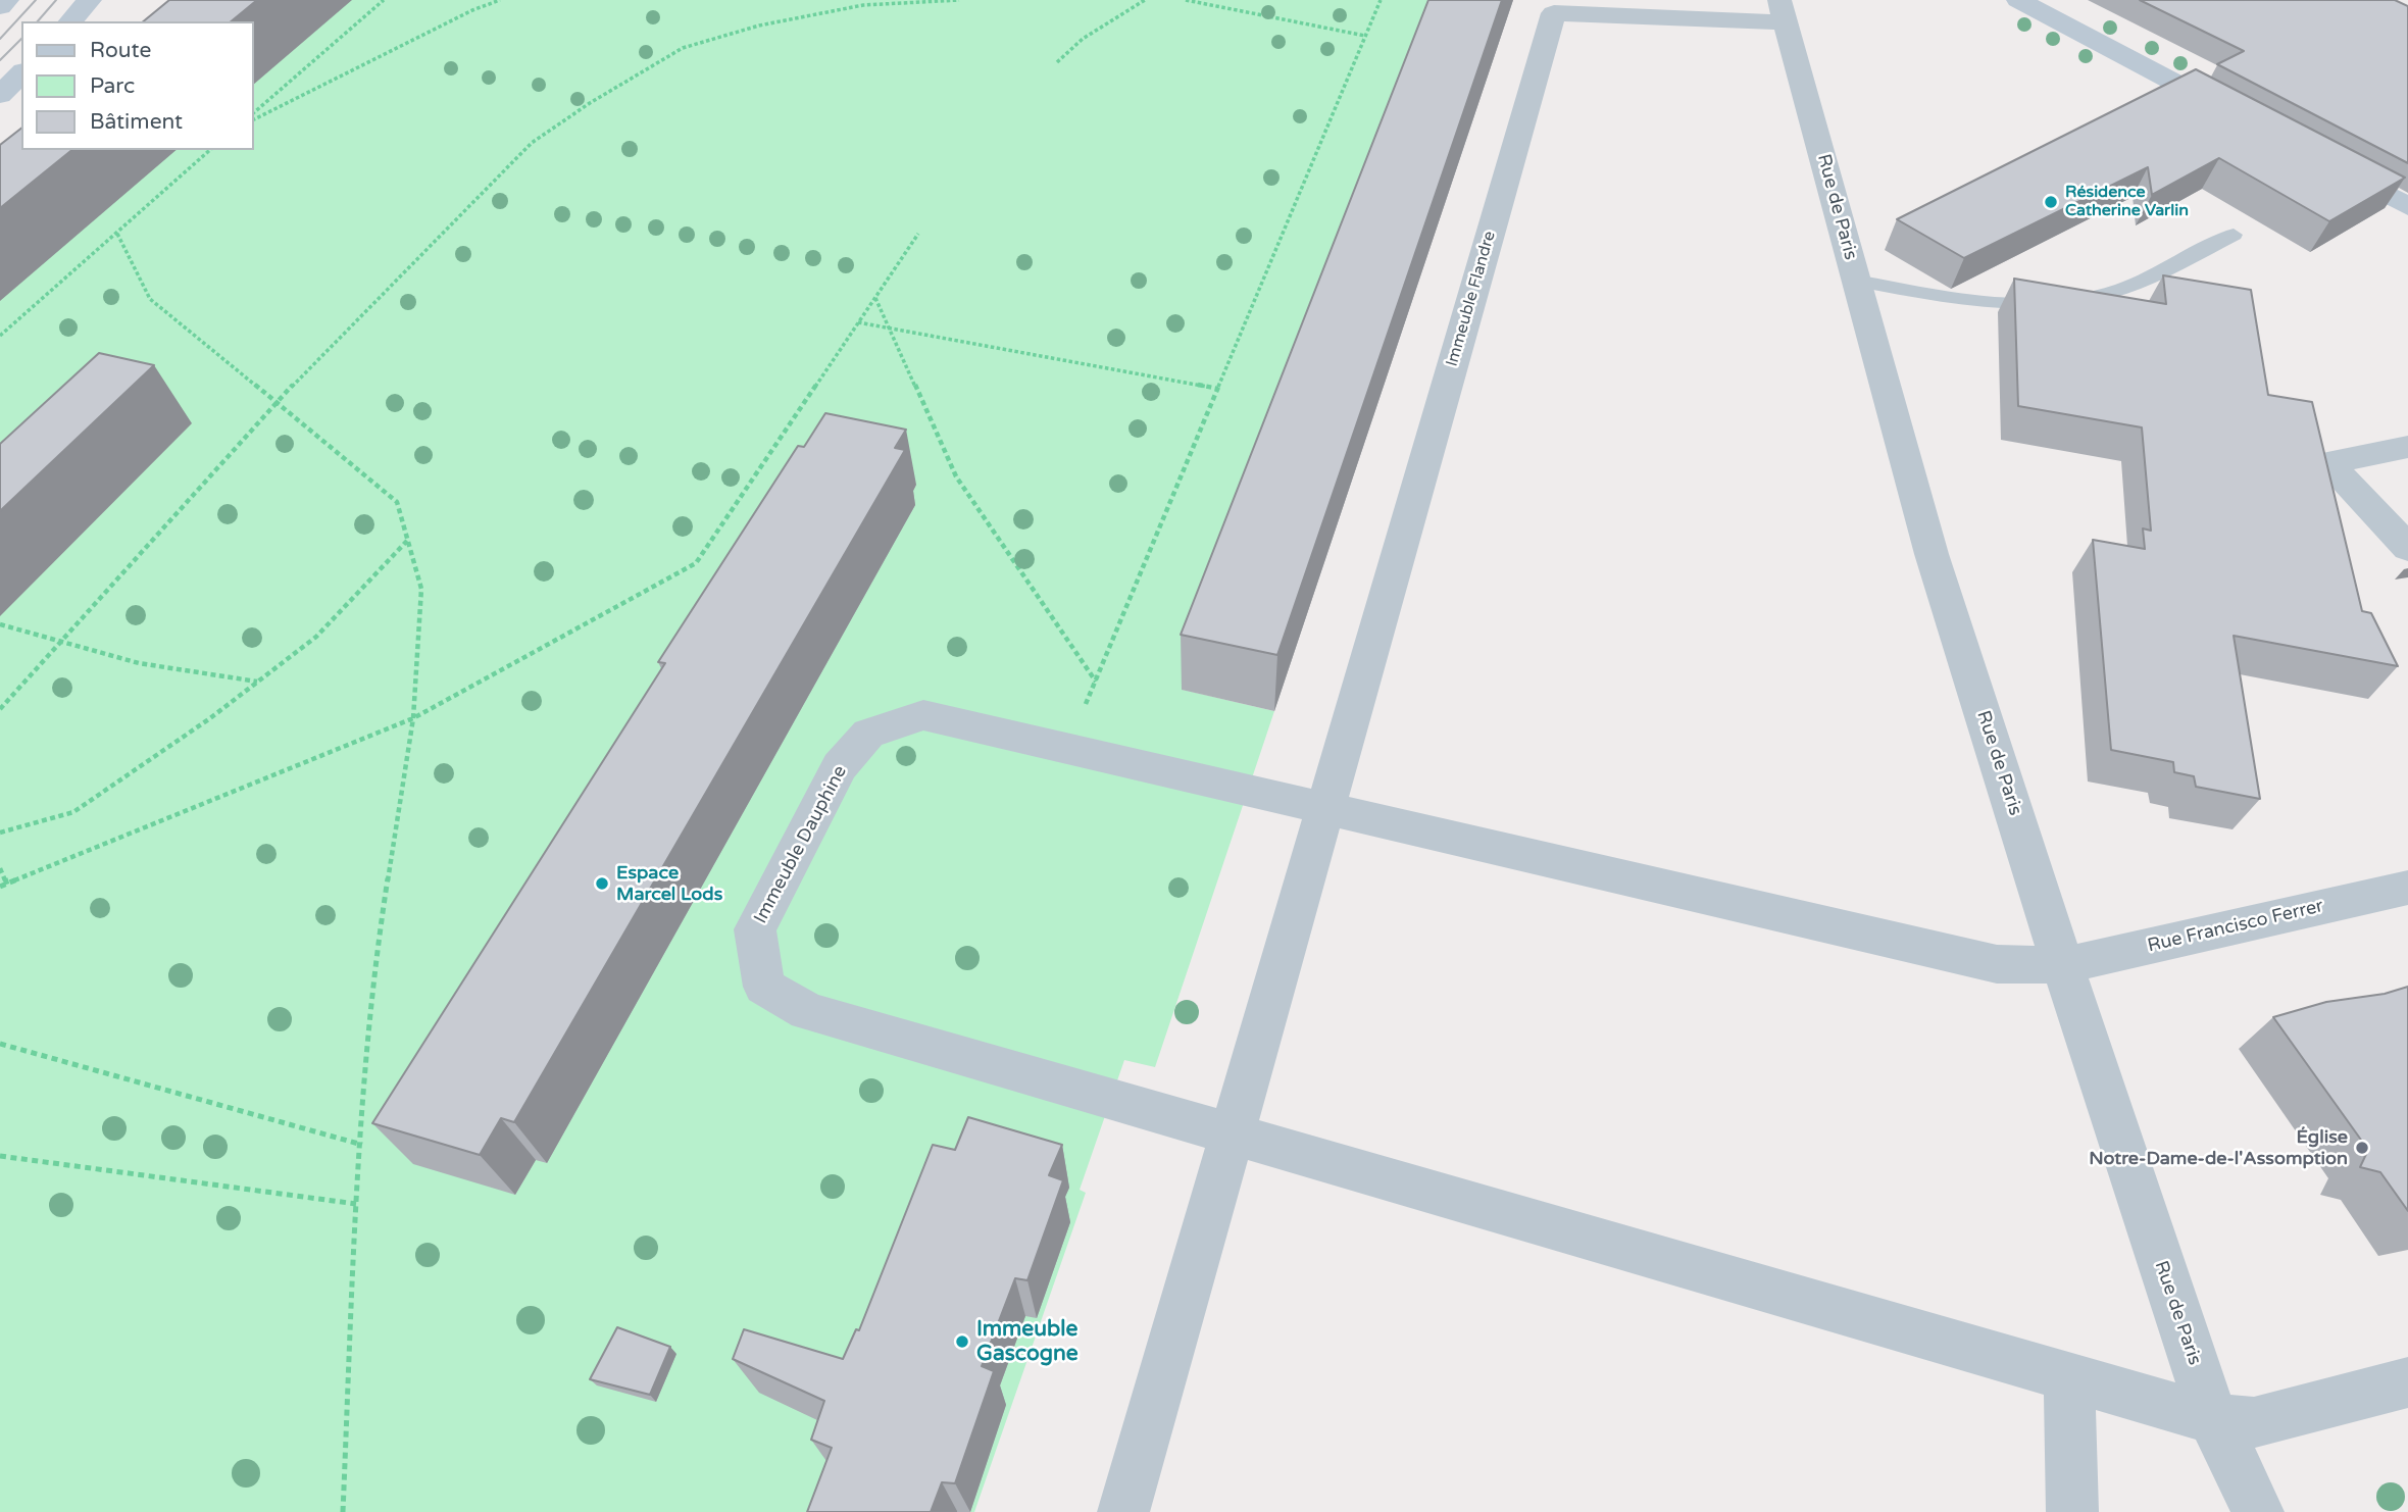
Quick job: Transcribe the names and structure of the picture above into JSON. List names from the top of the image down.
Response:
{
  "streets": {
    "street": [
      "Rue de Paris",
      "Immeuble Flandre",
      "Immeuble Dauphine",
      "Rue Francisco Ferrer"
    ]
  },
  "crossings": [
    ["Rue de Paris", "Immeuble Flandre"],
    ["Rue de Paris", "Rue Francisco Ferrer"],
    ["Immeuble Flandre", "Immeuble Dauphine"],
    ["Immeuble Flandre", "Rue Francisco Ferrer"],
    ["Immeuble Dauphine", "Rue Francisco Ferrer"]
  ],
  "places": [
    "Résidence Catherine Varlin",
    "Espace Marcel Lods",
    "Église Notre-Dame-de-l'Assomption",
    "Immeuble Gascogne"
  ],
  "legend": ["Route", "Parc", "Bâtiment"]
}
